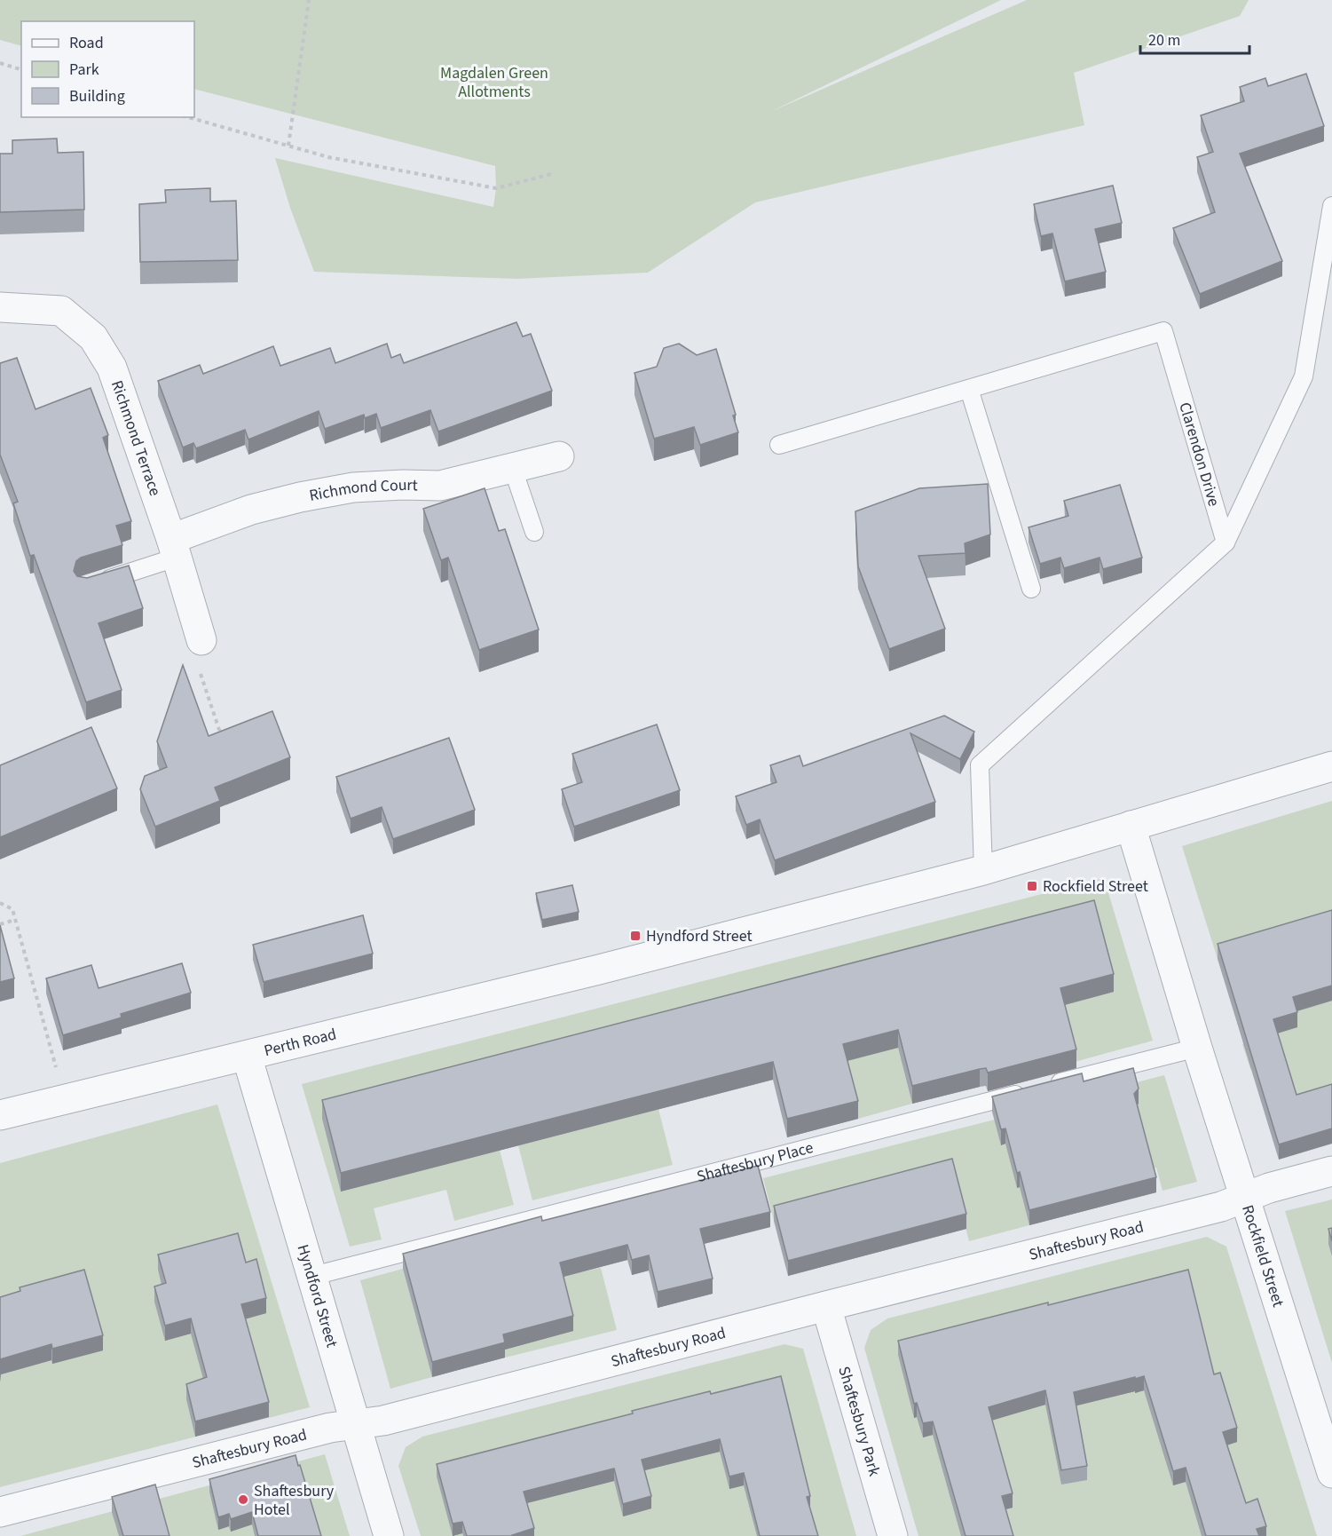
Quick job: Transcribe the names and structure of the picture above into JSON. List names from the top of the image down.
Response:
{
  "streets": {
    "street": [
      "Richmond Terrace",
      "Richmond Court",
      "Perth Road",
      "Shaftesbury Road",
      "Rockfield Street",
      "Hyndford Street",
      "Shaftesbury Park"
    ],
    "lane": ["Clarendon Drive", "Shaftesbury Place"]
  },
  "crossings": [
    ["Richmond Terrace", "Richmond Court"],
    ["Perth Road", "Rockfield Street"],
    ["Perth Road", "Hyndford Street"],
    ["Shaftesbury Place", "Rockfield Street"],
    ["Shaftesbury Place", "Hyndford Street"],
    ["Shaftesbury Road", "Rockfield Street"],
    ["Shaftesbury Road", "Hyndford Street"],
    ["Shaftesbury Road", "Shaftesbury Park"]
  ],
  "parks": ["Magdalen Green Allotments"],
  "places": {
    "transit": ["Rockfield Street", "Hyndford Street"],
    "other": ["Shaftesbury Hotel"]
  },
  "legend": ["Road", "Park", "Building"],
  "scale_bar": "20 m"
}
